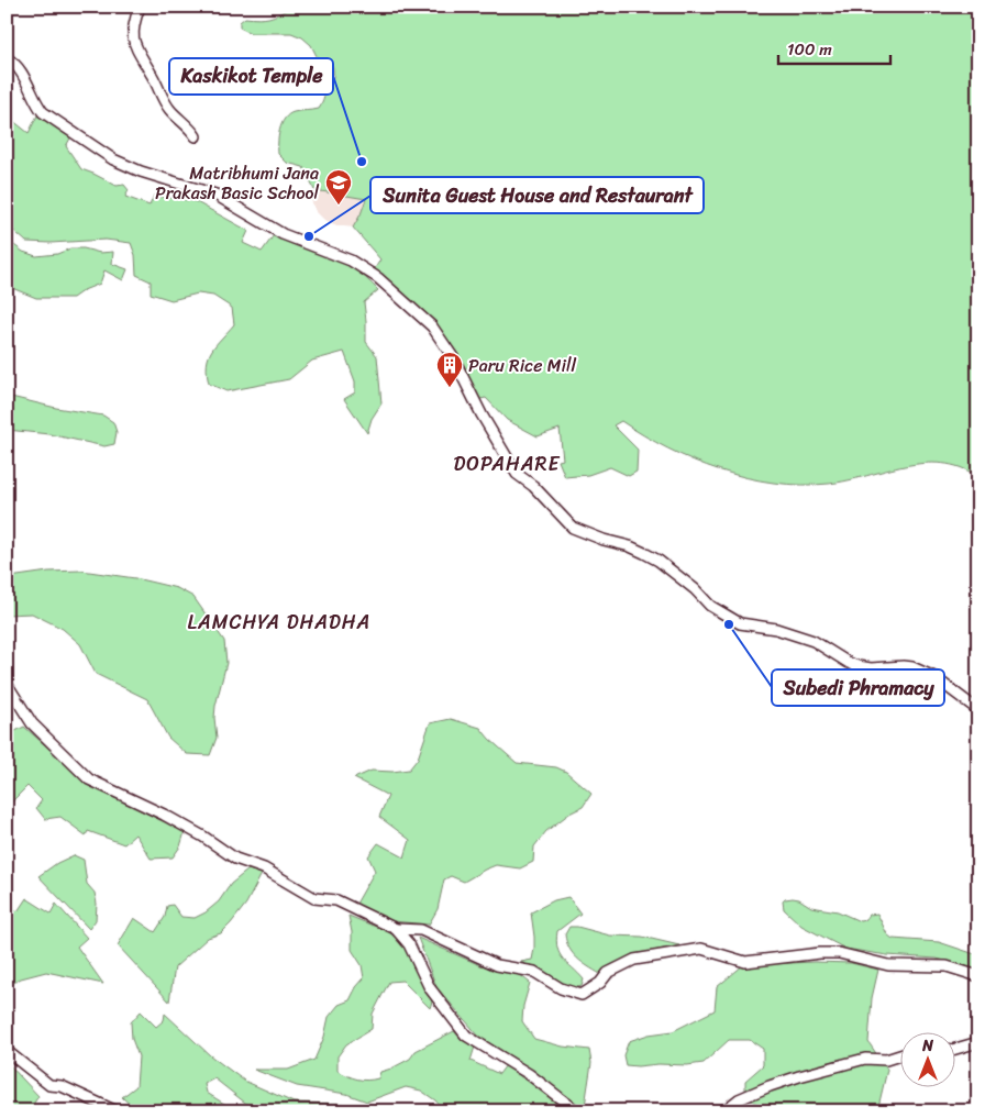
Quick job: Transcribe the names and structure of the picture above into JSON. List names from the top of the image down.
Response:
{
  "districts": ["DOPAHARE", "LAMCHYA DHADHA"],
  "places": {
    "other": ["Kaskikot Temple", "Sunita Guest House and Restaurant", "Subedi Phramacy"],
    "school or university": ["Matribhumi Jana Prakash Basic School"],
    "building": ["Paru Rice Mill"]
  },
  "scale_bar": "100 m",
  "north": "top"
}
